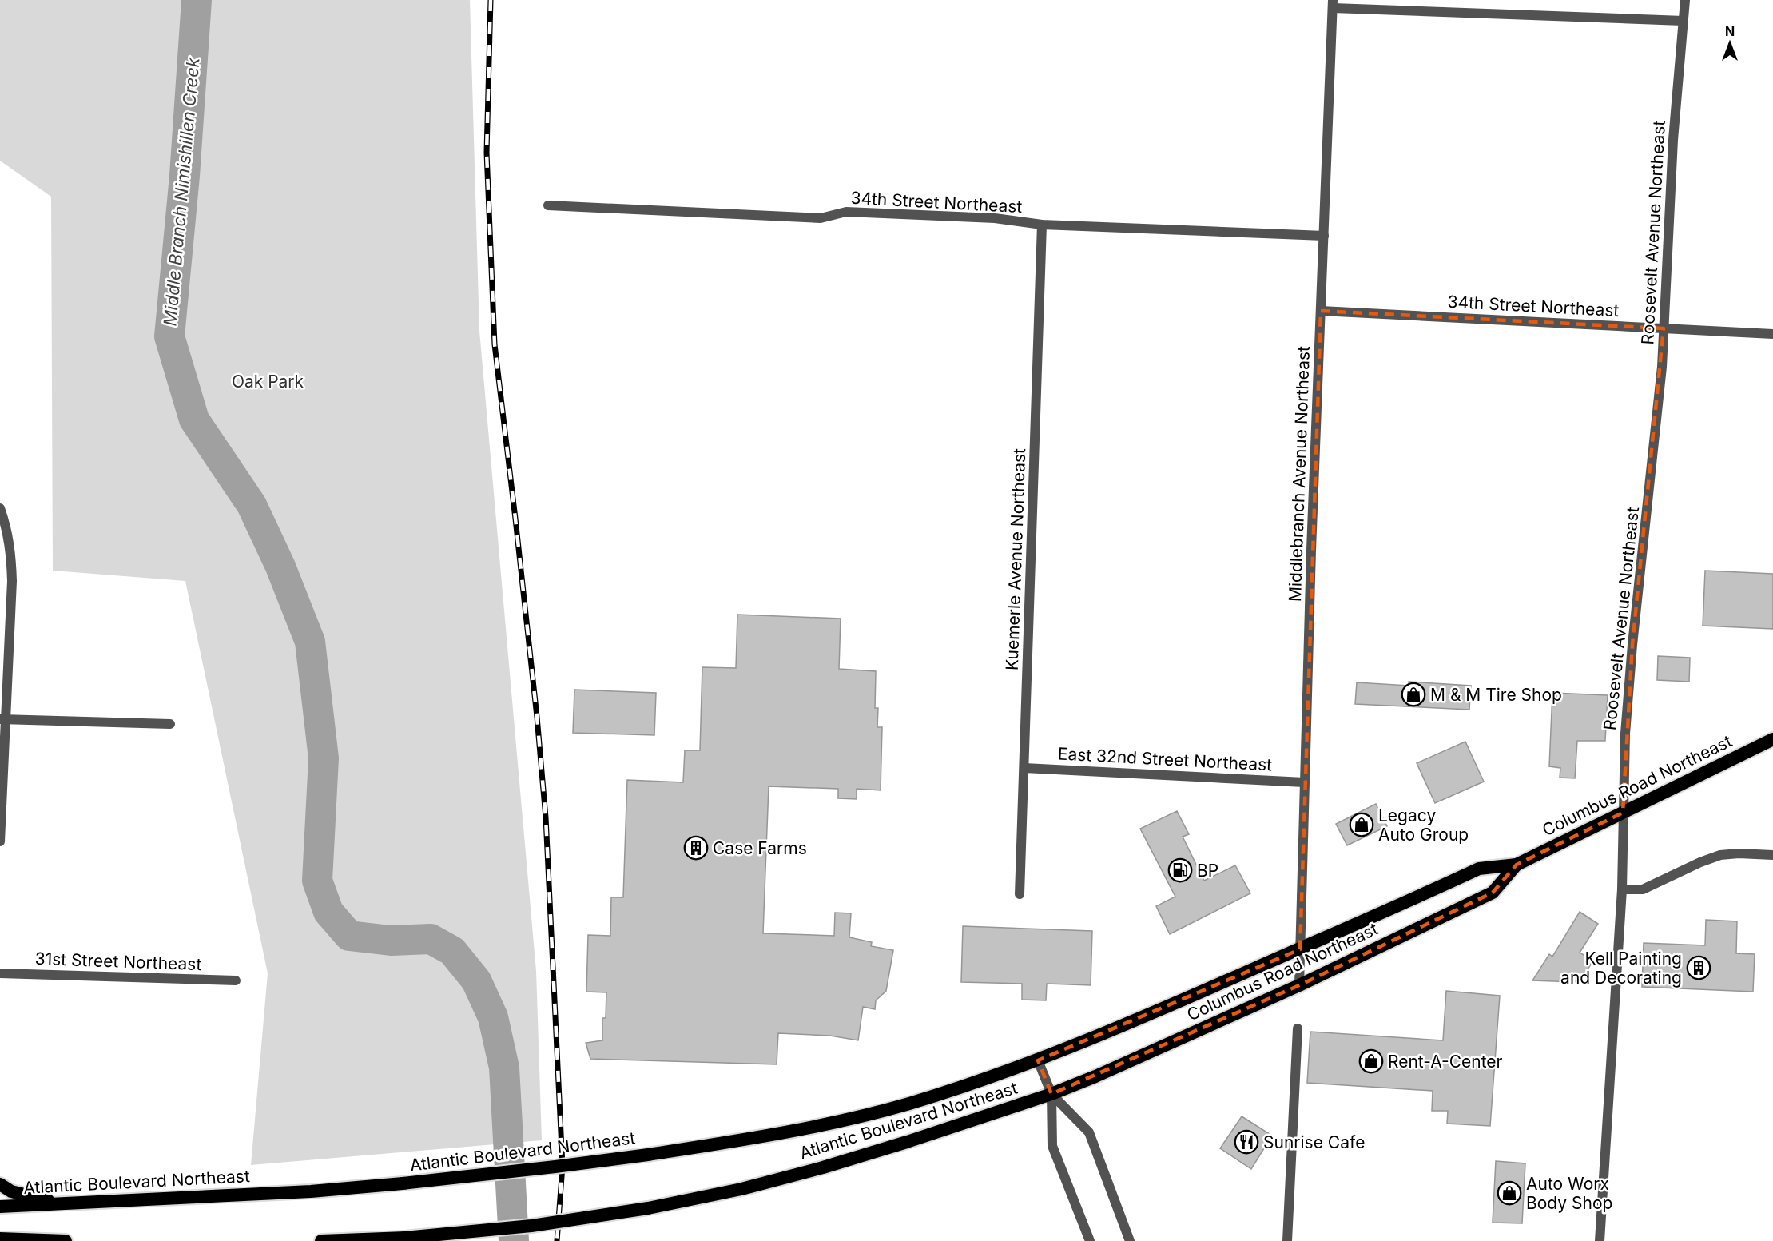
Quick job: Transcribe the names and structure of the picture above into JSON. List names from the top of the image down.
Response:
{
  "streets": {
    "highway": ["Columbus Road Northeast", "Atlantic Boulevard Northeast"],
    "street": [
      "34th Street Northeast",
      "Roosevelt Avenue Northeast",
      "Middlebranch Avenue Northeast",
      "Kuemerle Avenue Northeast",
      "East 32nd Street Northeast",
      "31st Street Northeast"
    ]
  },
  "crossings": [
    ["34th Street Northeast", "Roosevelt Avenue Northeast"],
    ["34th Street Northeast", "Middlebranch Avenue Northeast"],
    ["34th Street Northeast", "Kuemerle Avenue Northeast"],
    ["Roosevelt Avenue Northeast", "Columbus Road Northeast"],
    ["Middlebranch Avenue Northeast", "East 32nd Street Northeast"],
    ["Middlebranch Avenue Northeast", "Columbus Road Northeast"],
    ["Kuemerle Avenue Northeast", "East 32nd Street Northeast"],
    ["Columbus Road Northeast", "Atlantic Boulevard Northeast"]
  ],
  "water": ["Middle Branch Nimishillen Creek"],
  "parks": ["Oak Park"],
  "places": {
    "shop": [
      "M & M Tire Shop",
      "Legacy Auto Group",
      "Rent-A-Center",
      "Auto Worx Body Shop"
    ],
    "building": ["Case Farms", "Kell Painting and Decorating"],
    "fuel station": ["BP"],
    "restaurant": ["Sunrise Cafe"]
  },
  "north": "top"
}
